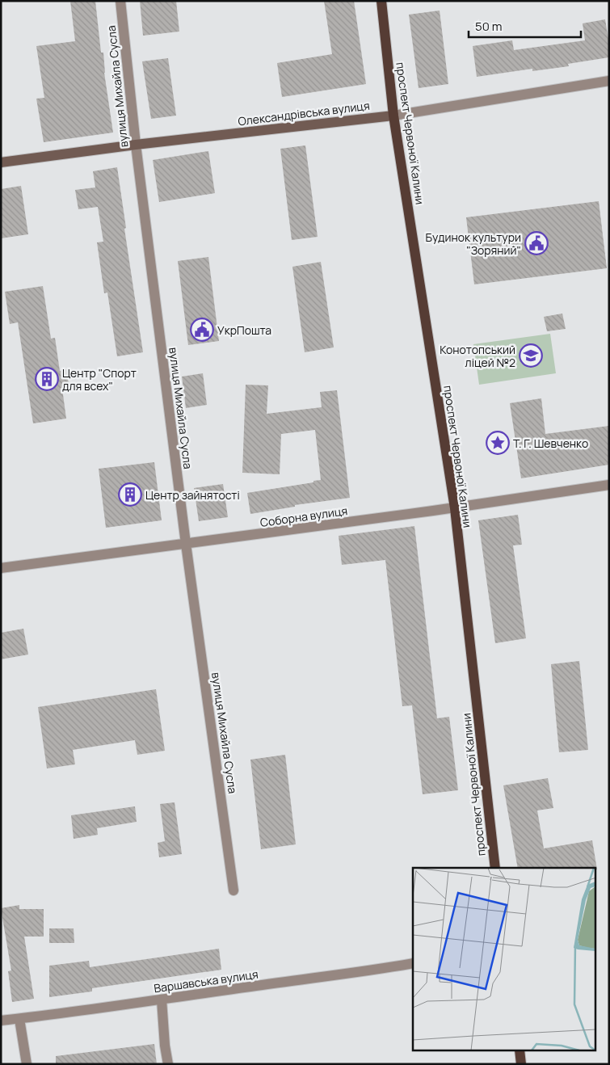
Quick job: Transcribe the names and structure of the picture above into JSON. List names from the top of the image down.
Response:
{
  "streets": {
    "main road": ["Олександрівська вулиця", "проспект Червоної Калини"],
    "street": ["вулиця Михайла Сусла", "Соборна вулиця", "Варшавська вулиця"]
  },
  "crossings": [
    ["вулиця Михайла Сусла", "Олександрівська вулиця"],
    ["вулиця Михайла Сусла", "Соборна вулиця"],
    ["Олександрівська вулиця", "проспект Червоної Калини"],
    ["проспект Червоної Калини", "Соборна вулиця"]
  ],
  "places": {
    "public building": ["Будинок культури \"Зоряний\"", "УкрПошта"],
    "school or university": ["Конотопський ліцей №2"],
    "building": ["Центр \"Спорт для всех\"", "Центр зайнятості"],
    "place": ["Т. Г. Шевченко"]
  },
  "scale_bar": "50 m"
}
